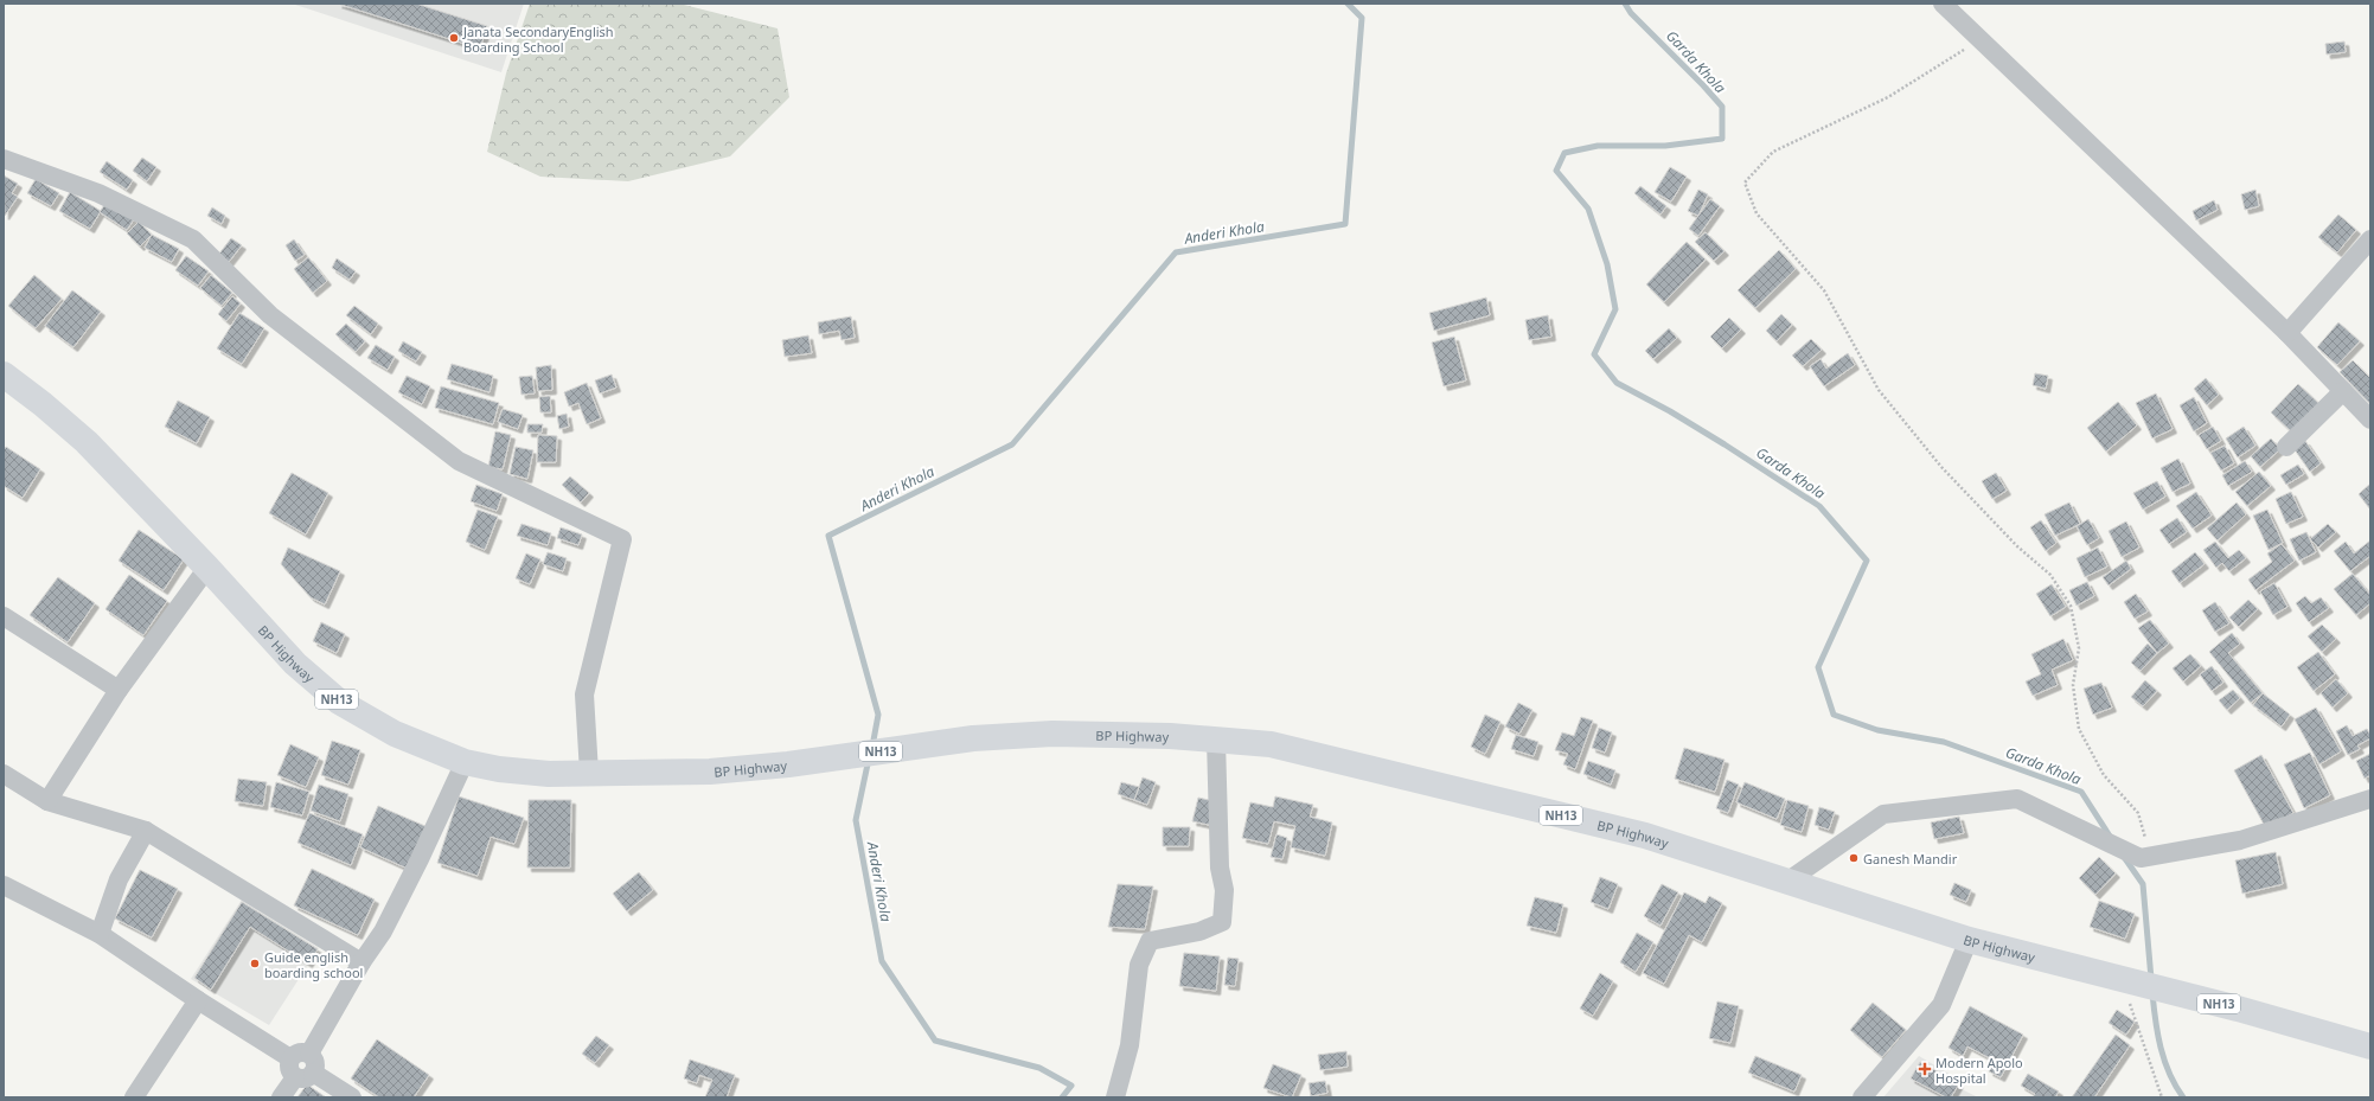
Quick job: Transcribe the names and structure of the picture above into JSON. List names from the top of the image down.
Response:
{
  "streets": {
    "highway": ["BP Highway", "NH13"]
  },
  "water": ["Garda Khola", "Anderi Khola"],
  "places": {
    "other": ["Janata SecondaryEnglish Boarding School", "Ganesh Mandir", "Guide english boarding school"],
    "health": ["Modern Apolo Hospital"]
  }
}
